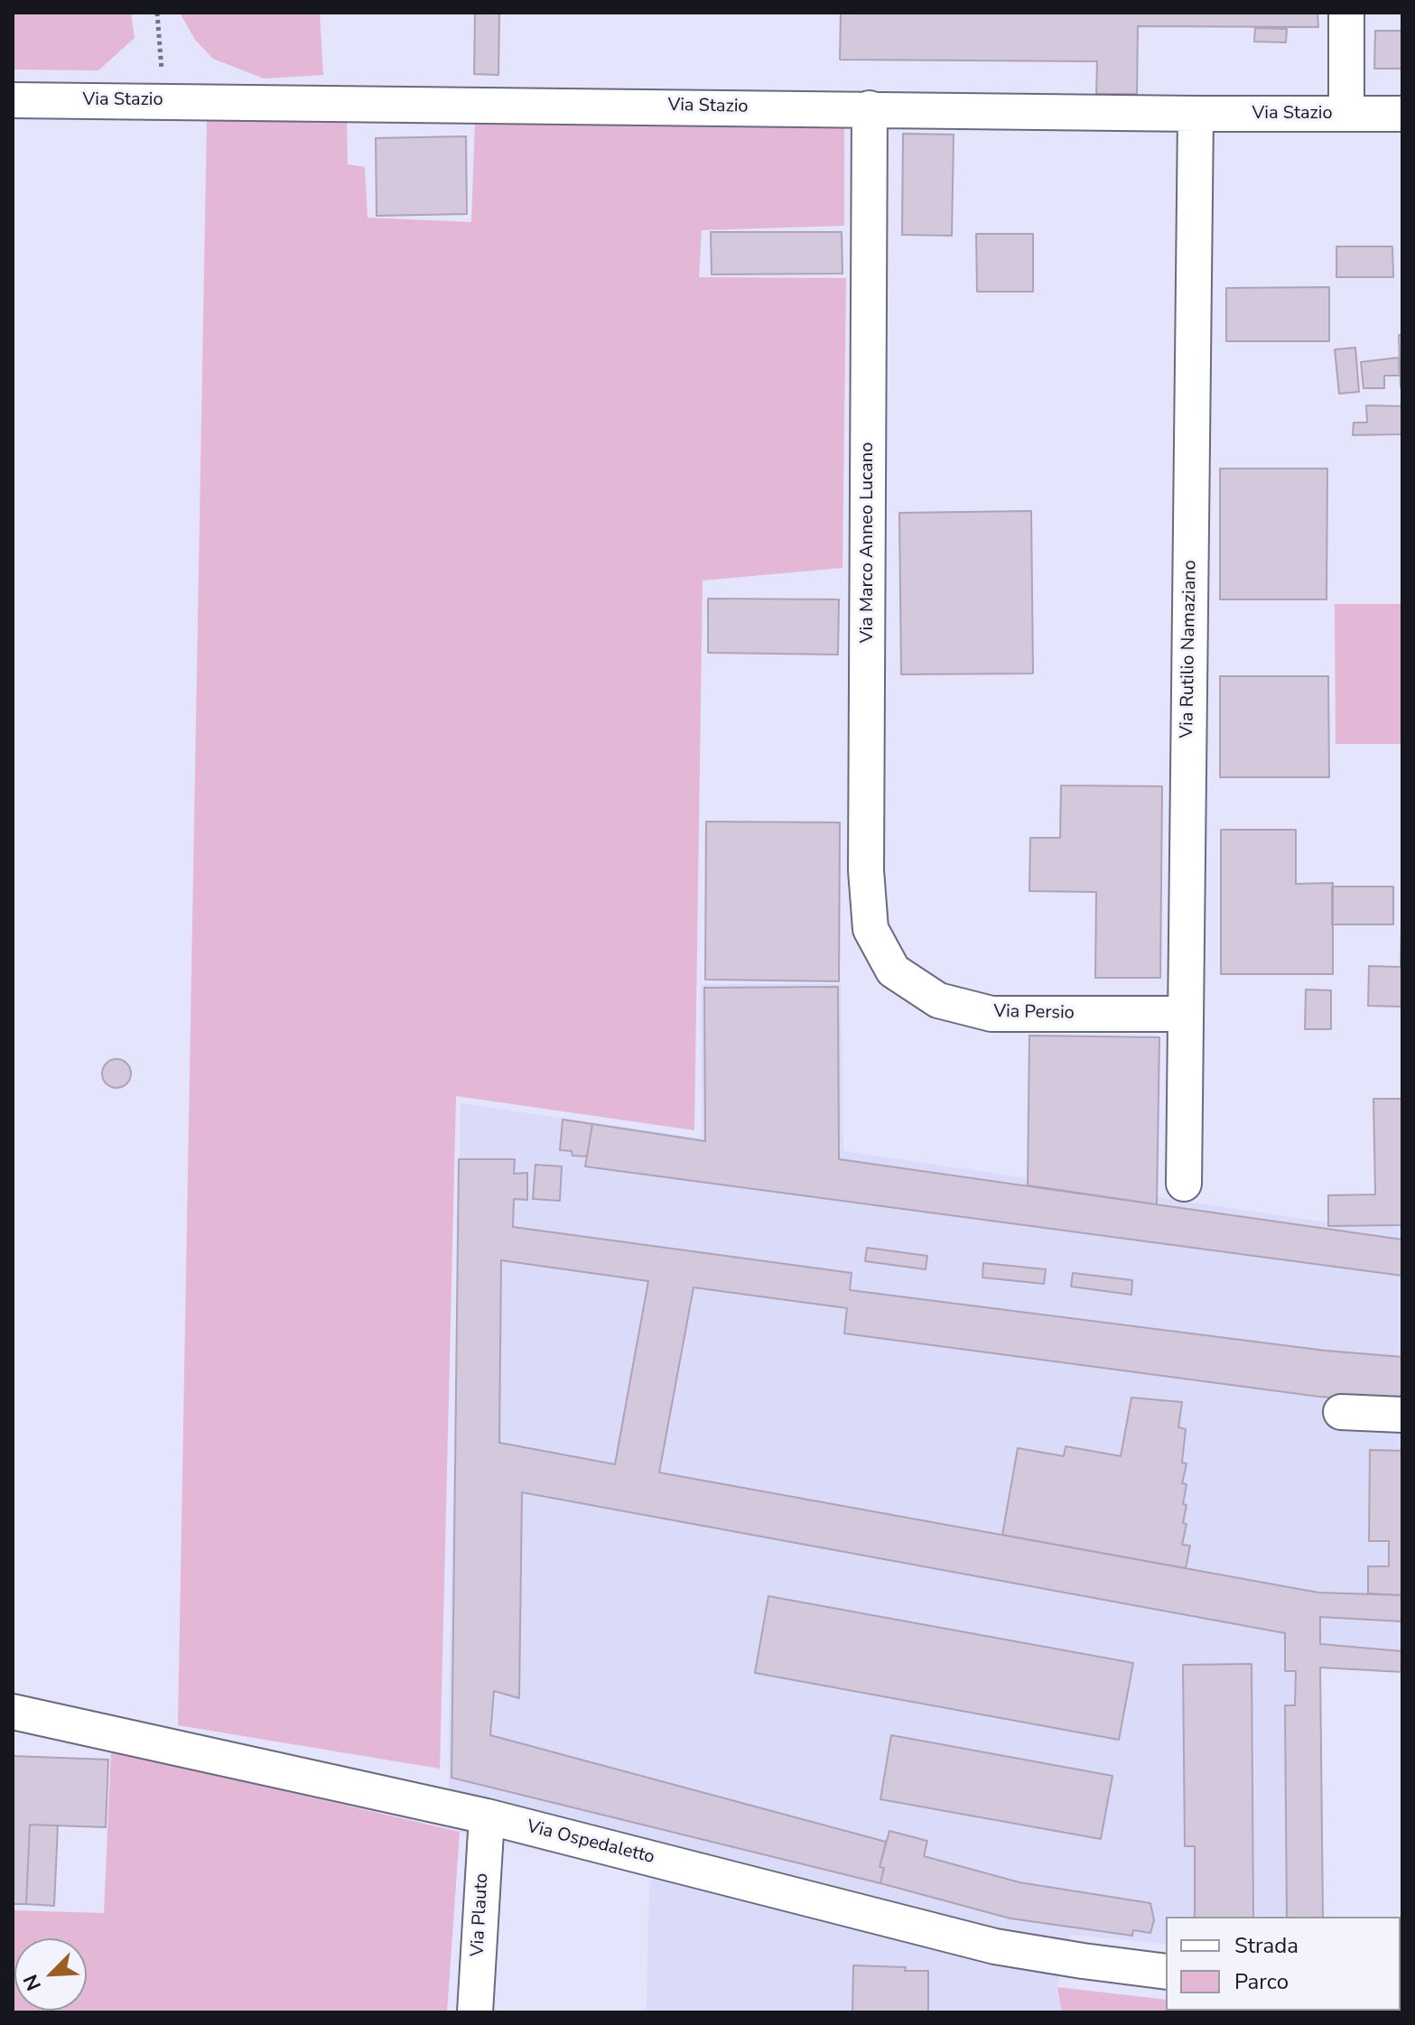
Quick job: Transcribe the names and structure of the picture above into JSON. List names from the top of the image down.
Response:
{
  "streets": {
    "street": [
      "Via Stazio",
      "Via Marco Anneo Lucano",
      "Via Rutilio Namaziano",
      "Via Persio",
      "Via Ospedaletto",
      "Via Plauto"
    ]
  },
  "crossings": [
    ["Via Stazio", "Via Marco Anneo Lucano"],
    ["Via Stazio", "Via Rutilio Namaziano"],
    ["Via Marco Anneo Lucano", "Via Persio"],
    ["Via Rutilio Namaziano", "Via Persio"],
    ["Via Ospedaletto", "Via Plauto"]
  ],
  "legend": ["Strada", "Parco"],
  "north": "bottom left"
}
